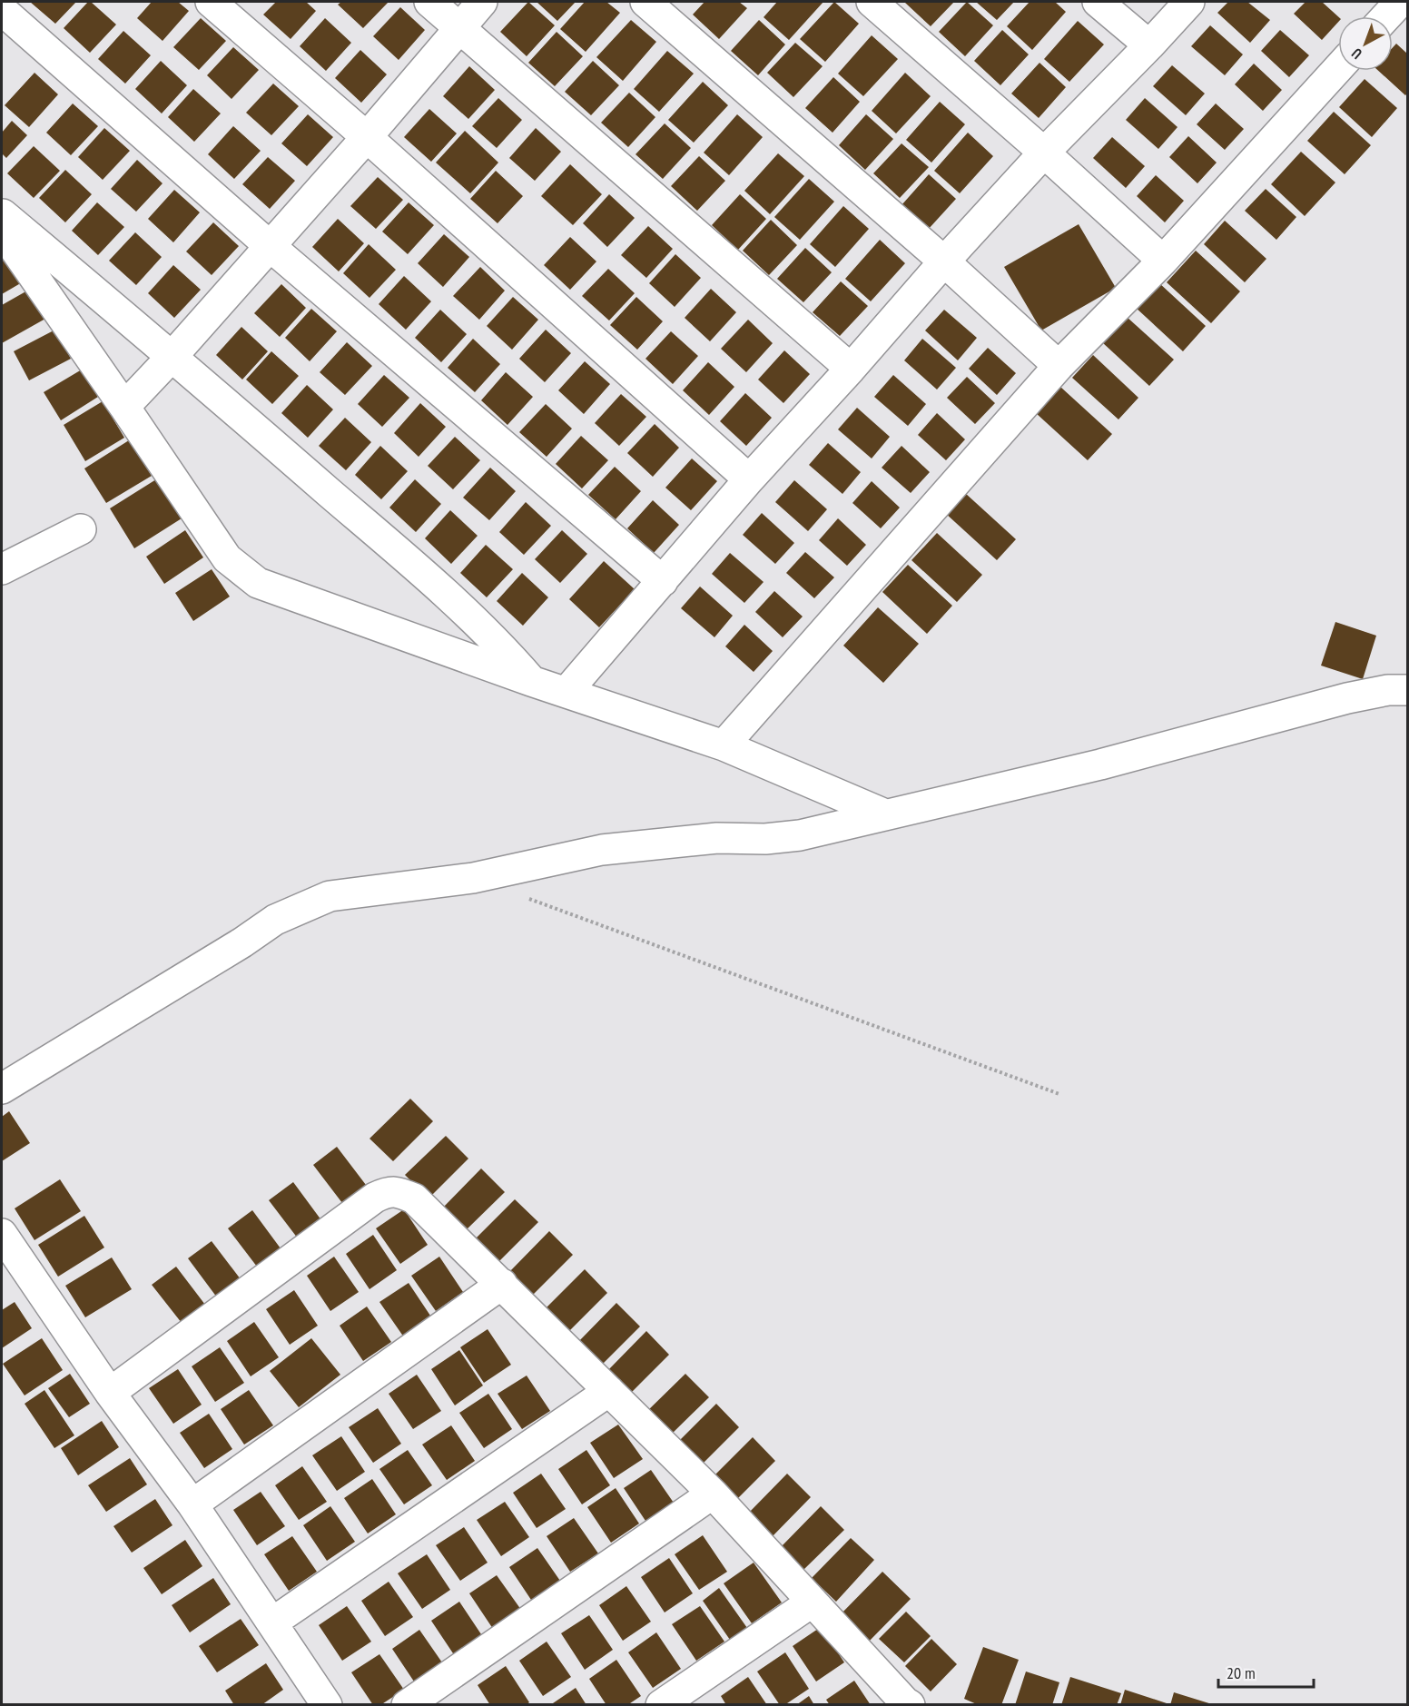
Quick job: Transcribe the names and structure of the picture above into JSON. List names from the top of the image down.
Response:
{
  "scale_bar": "20 m",
  "north": "bottom left"
}
